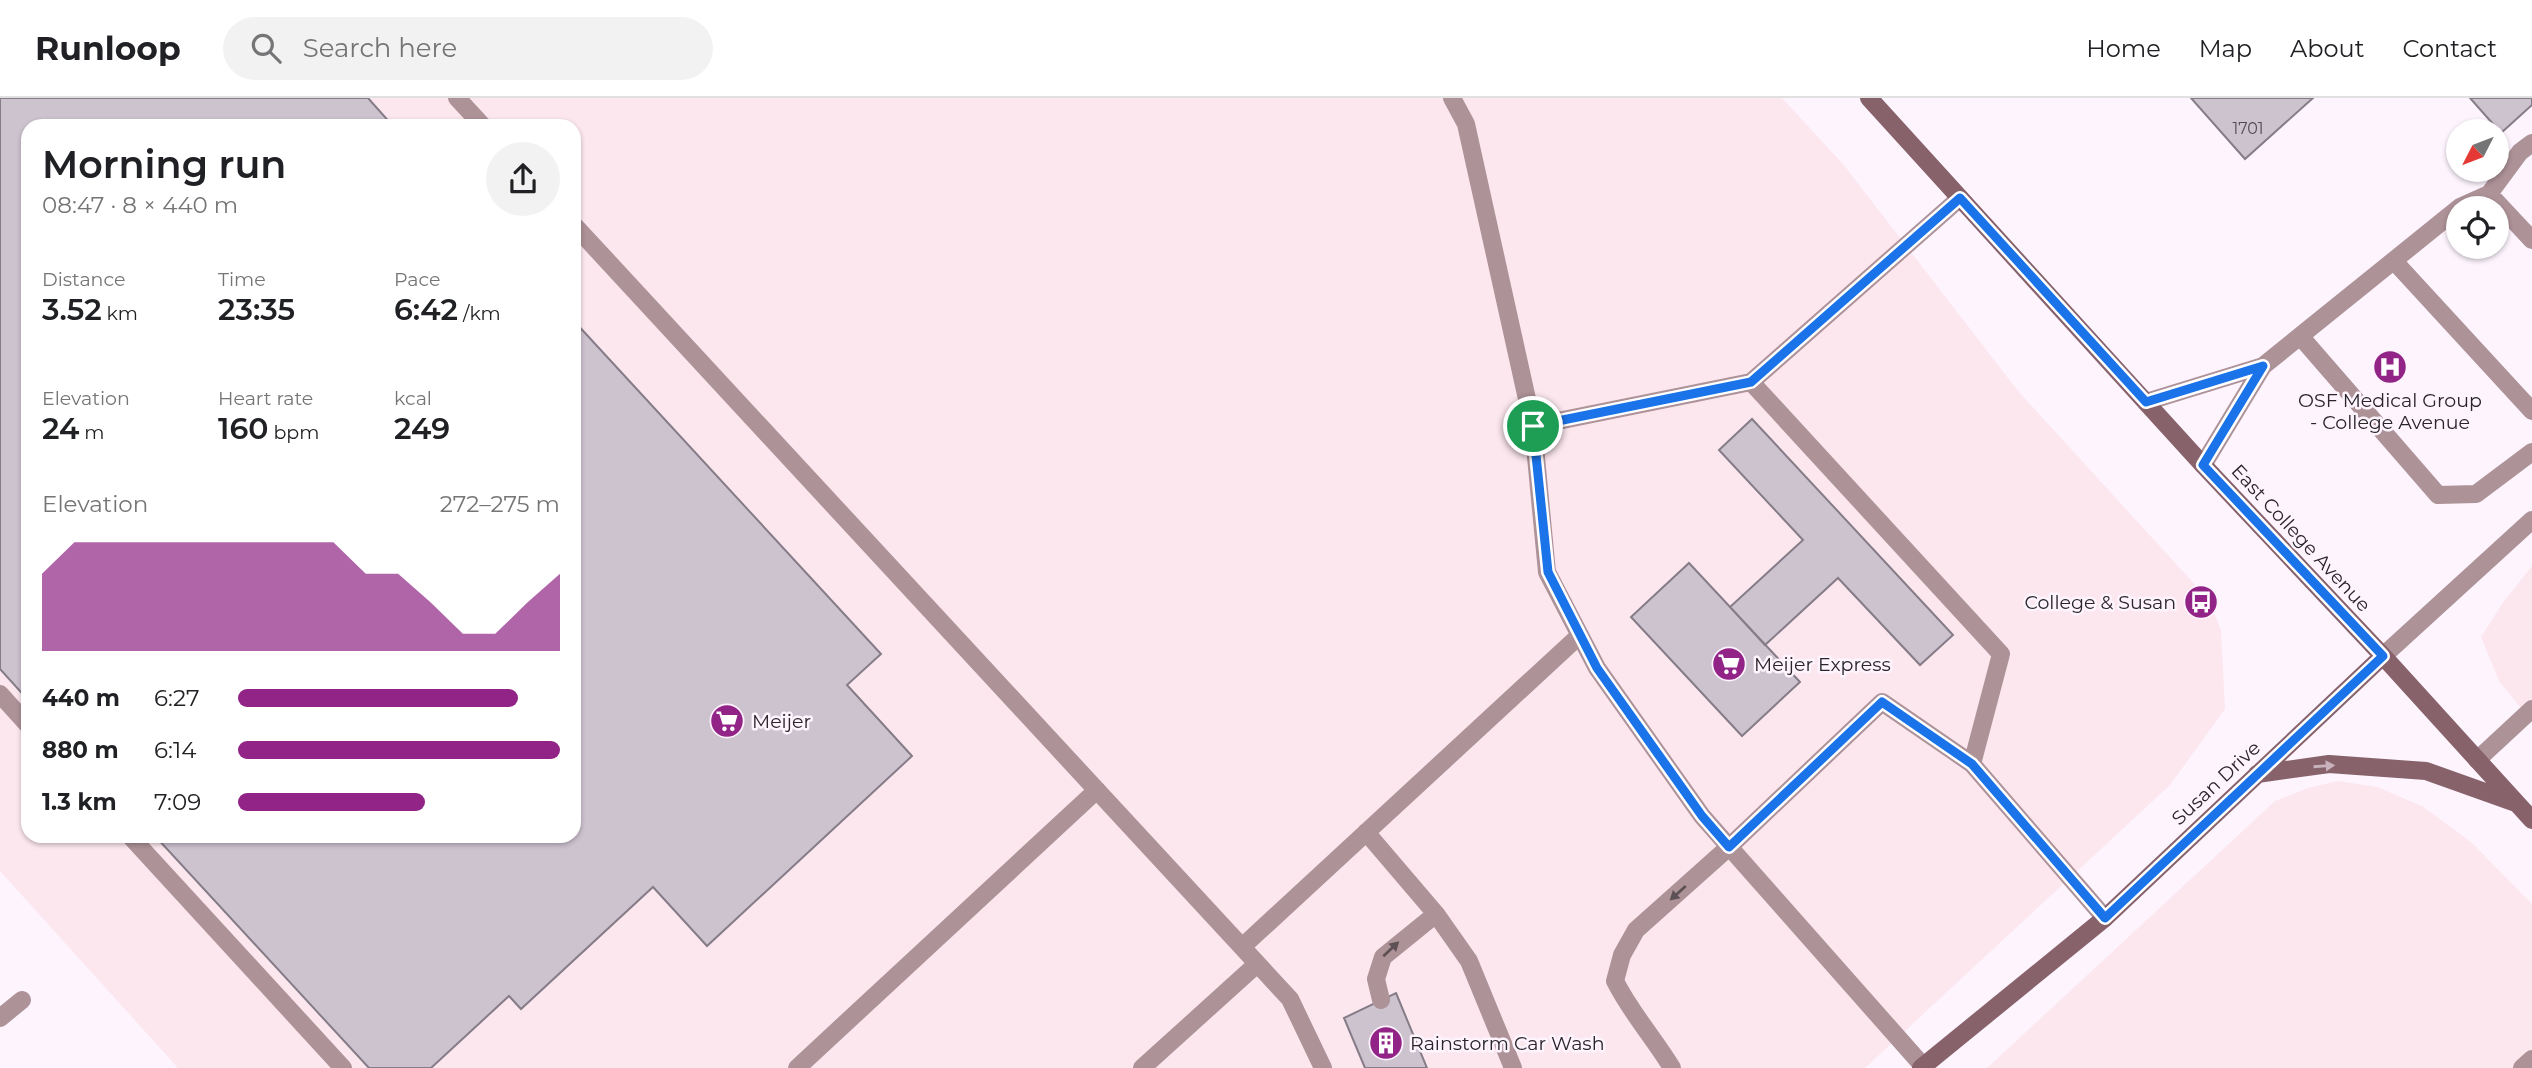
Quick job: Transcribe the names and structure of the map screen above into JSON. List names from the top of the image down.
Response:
{
  "streets": {
    "main road": ["East College Avenue", "Susan Drive"]
  },
  "crossings": [
    ["East College Avenue", "Susan Drive"]
  ],
  "places": {
    "hospital": ["OSF Medical Group - College Avenue"],
    "bus stop": ["College & Susan"],
    "supermarket": ["Meijer Express", "Meijer"],
    "building": ["Rainstorm Car Wash"]
  },
  "house_numbers": ["1701"],
  "north": "bottom left",
  "page": {
    "header": "Runloop",
    "search": "Search here",
    "nav": [
      "Home",
      "Map",
      "About",
      "Contact"
    ],
    "heading": ["Morning run", "08:47 · 8 × 440 m"],
    "stats": [
      ["Distance", "3.52 km"],
      ["Time", "23:35"],
      ["Pace", "6:42 /km"],
      ["Elevation", "24 m"],
      ["Heart rate", "160 bpm"],
      ["kcal", "249"]
    ],
    "chart": ["Elevation", "272–275 m"],
    "list": [
      {
        "name": "440 m",
        "note": "6:27"
      },
      {
        "name": "880 m",
        "note": "6:14"
      },
      {
        "name": "1.3 km",
        "note": "7:09"
      }
    ]
  }
}
